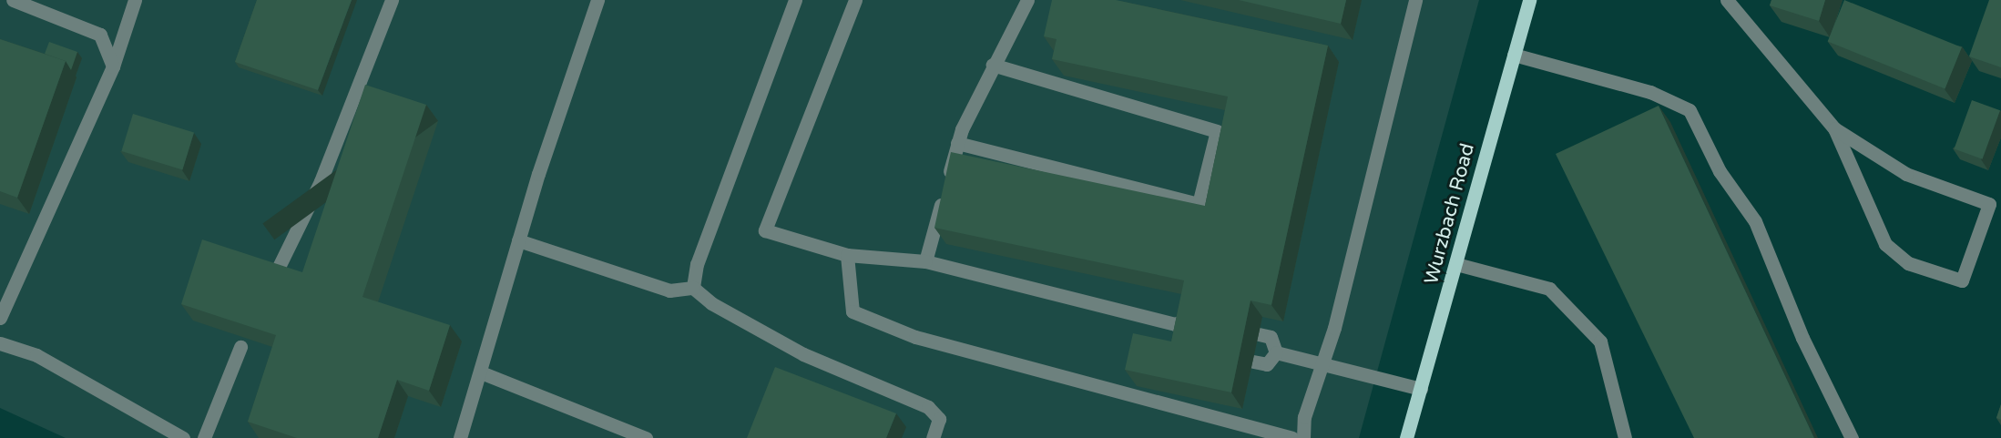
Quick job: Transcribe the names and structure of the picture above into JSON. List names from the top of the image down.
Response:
{
  "streets": {
    "main road": ["Wurzbach Road"]
  }
}
